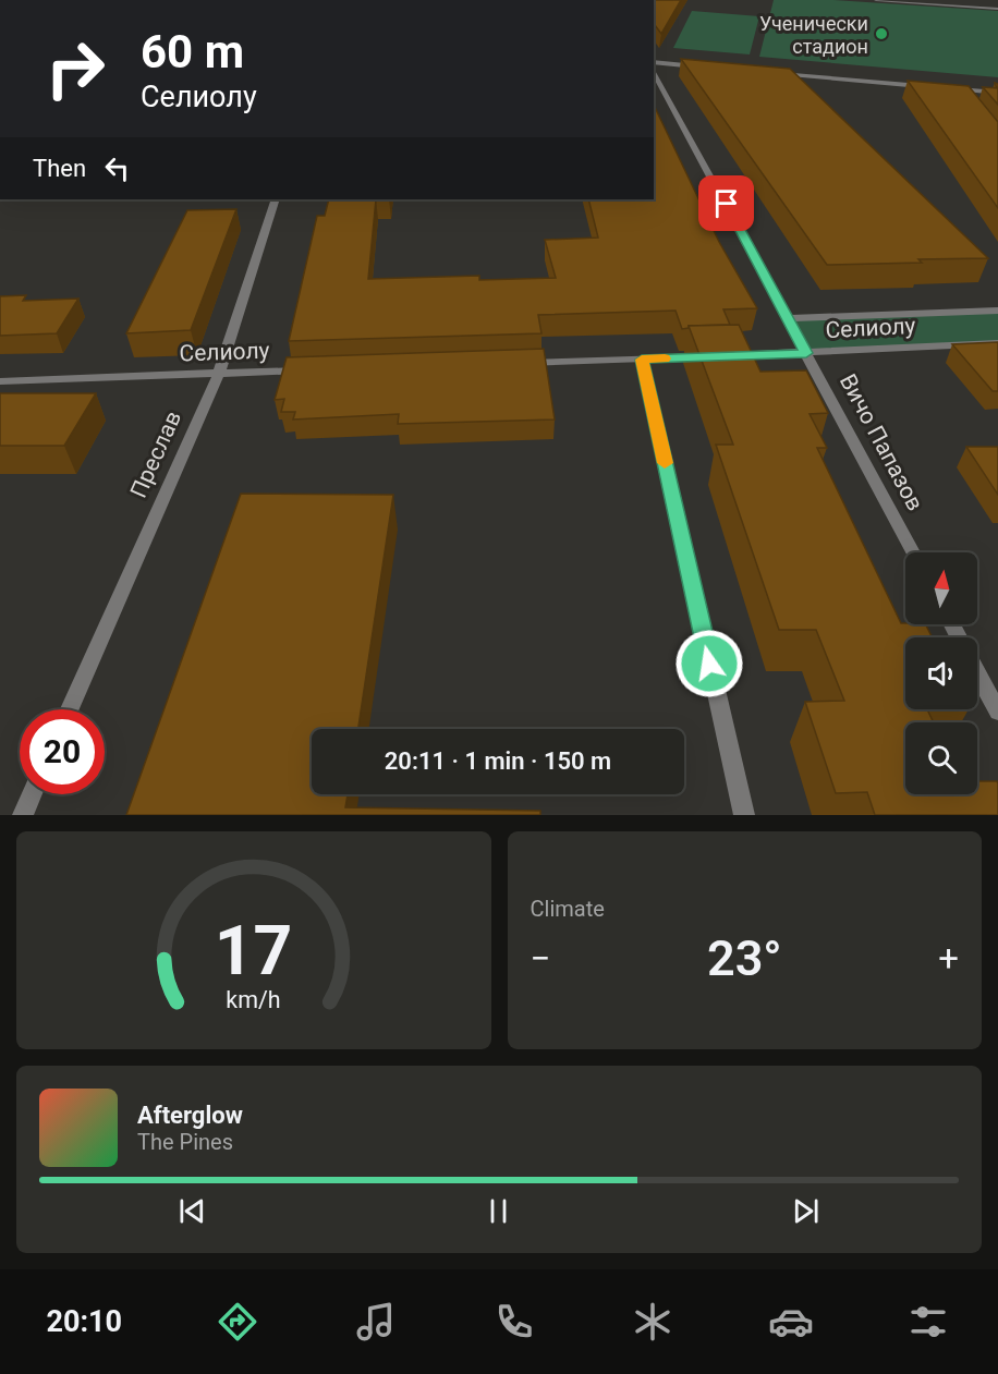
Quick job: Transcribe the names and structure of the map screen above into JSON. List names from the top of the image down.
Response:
{
  "streets": {
    "street": ["Селиолу", "Вичо Папазов", "Преслав"]
  },
  "crossings": [
    ["Селиолу", "Вичо Папазов"],
    ["Селиолу", "Преслав"]
  ],
  "places": ["Ученически стадион"],
  "north": "top",
  "page": {
    "turn": ["60 m", "Селиолу"],
    "then": "Then",
    "limit": "20",
    "trip": "20:11 · 1 min · 150 m",
    "tile": "Climate",
    "heat": ["−", "23°", "+"],
    "song": ["Afterglow", "The Pines"],
    "tabs": "20:10",
    "gauge": ["17", "km/h"]
  }
}
